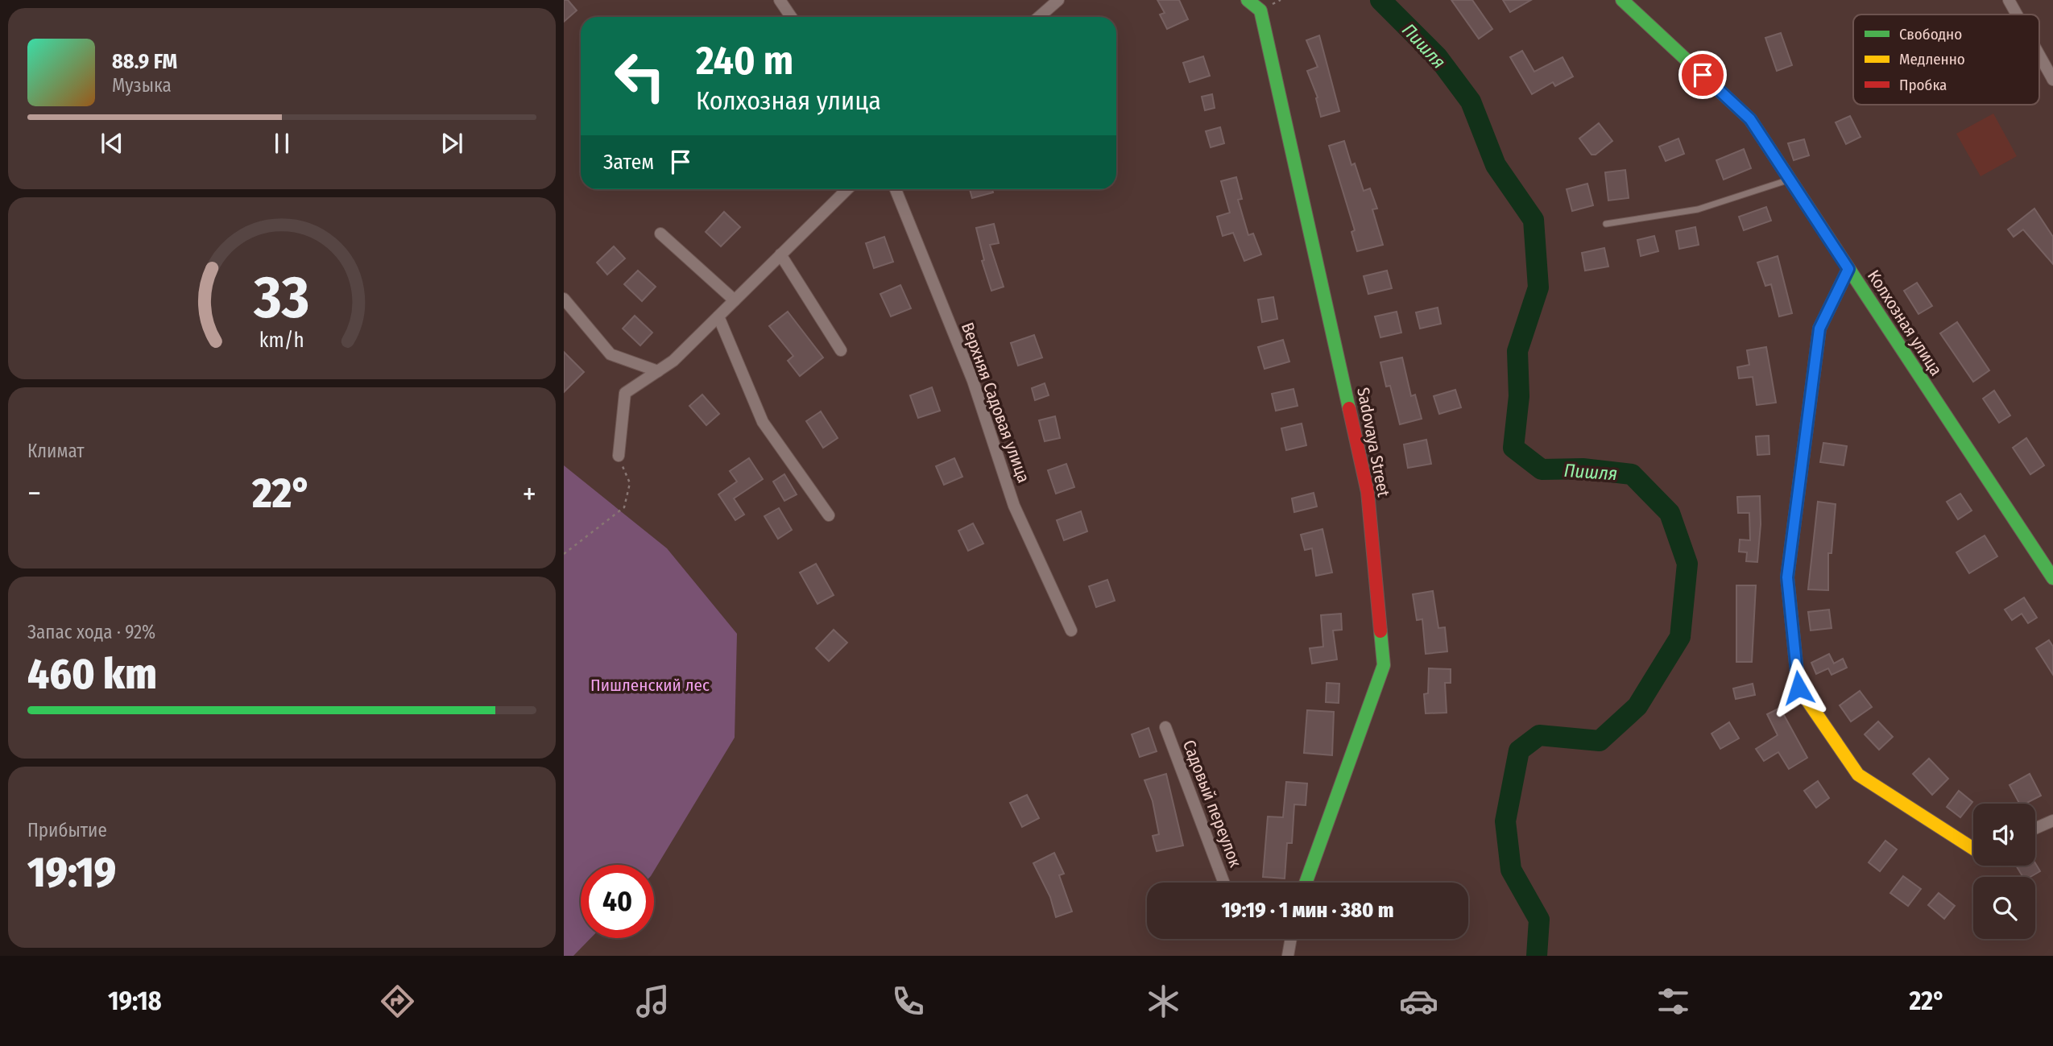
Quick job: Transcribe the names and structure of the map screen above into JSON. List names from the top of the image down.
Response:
{
  "streets": {
    "street": [
      "Колхозная улица",
      "Верхняя Садовая улица",
      "Sadovaya Street",
      "Садовый переулок"
    ]
  },
  "water": ["Пишля"],
  "parks": ["Пишленский лес"],
  "legend": ["Свободно", "Медленно", "Пробка"],
  "page": {
    "turn": ["240 m", "Колхозная улица"],
    "song": ["88.9 FM", "Музыка"],
    "then": "Затем",
    "tile": [
      "Климат",
      ["Запас хода · 92%", "460 km"],
      ["Прибытие", "19:19"]
    ],
    "heat": ["−", "22°", "+"],
    "limit": "40",
    "trip": "19:19 · 1 мин · 380 m",
    "tabs": ["19:18", "22°"],
    "gauge": ["33", "km/h"]
  }
}
